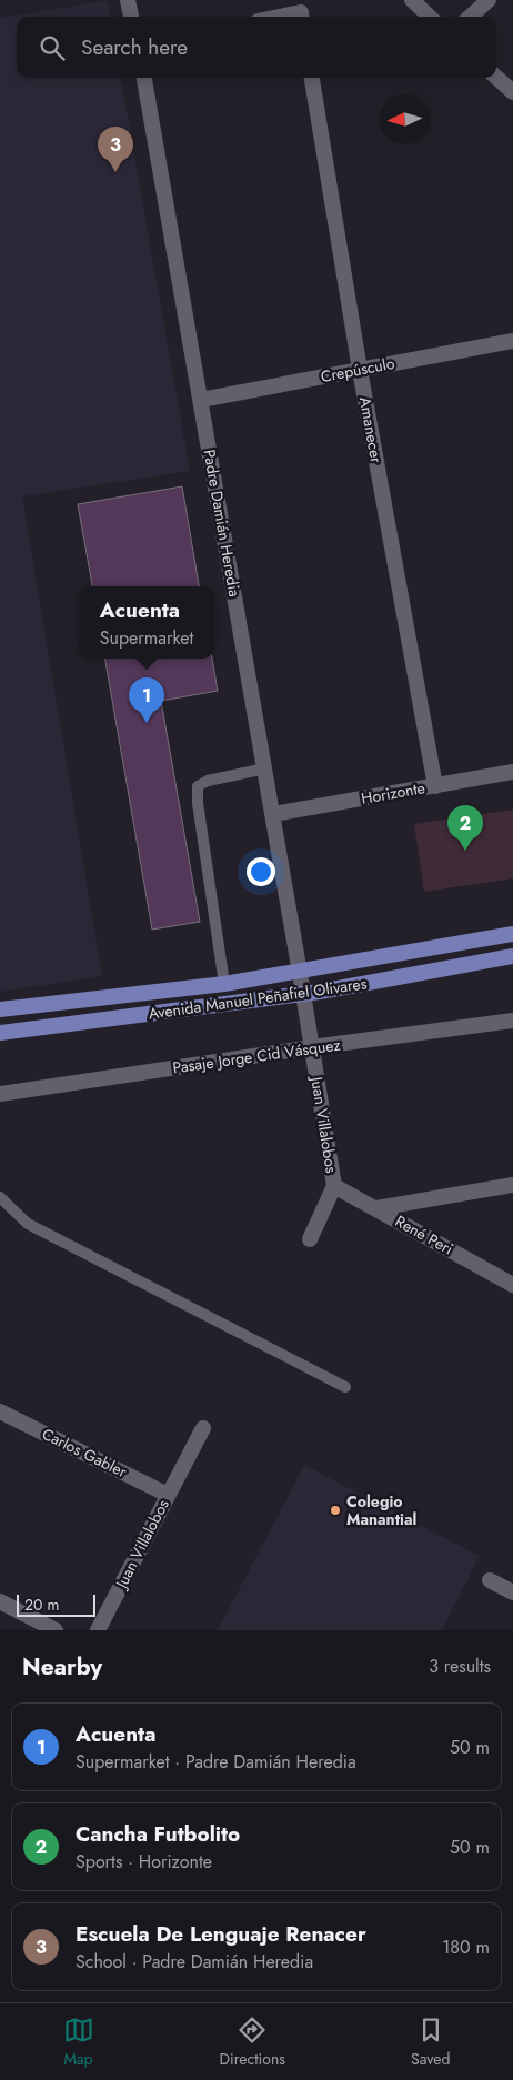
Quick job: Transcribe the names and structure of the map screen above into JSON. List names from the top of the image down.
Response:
{
  "streets": {
    "main road": ["Avenida Manuel Peñafiel Olivares"],
    "street": [
      "Crepúsculo",
      "Amanecer",
      "Padre Damián Heredia",
      "Horizonte",
      "Pasaje Jorge Cid Vásquez",
      "Juan Villalobos",
      "René Peri",
      "Carlos Gabler"
    ]
  },
  "crossings": [
    ["Crepúsculo", "Amanecer"],
    ["Crepúsculo", "Padre Damián Heredia"],
    ["Amanecer", "Horizonte"],
    ["Padre Damián Heredia", "Horizonte"],
    ["Padre Damián Heredia", "Avenida Manuel Peñafiel Olivares"],
    ["Padre Damián Heredia", "Juan Villalobos"],
    ["Avenida Manuel Peñafiel Olivares", "Juan Villalobos"],
    ["Pasaje Jorge Cid Vásquez", "Juan Villalobos"],
    ["Juan Villalobos", "René Peri"],
    ["Juan Villalobos", "Carlos Gabler"]
  ],
  "places": ["Colegio Manantial"],
  "scale_bar": "20 m",
  "north": "left",
  "page": {
    "search": "Search here",
    "pins": ["3", "1", "2"],
    "popup": ["Acuenta", "Supermarket"],
    "scale": "20 m",
    "heading": ["Nearby", "3 results"],
    "list": [
      {
        "mark": "1",
        "name": "Acuenta",
        "note": "Supermarket · Padre Damián Heredia",
        "value": "50 m"
      },
      {
        "mark": "2",
        "name": "Cancha Futbolito",
        "note": "Sports · Horizonte",
        "value": "50 m"
      },
      {
        "mark": "3",
        "name": "Escuela De Lenguaje Renacer",
        "note": "School · Padre Damián Heredia",
        "value": "180 m"
      }
    ],
    "nav": ["Map", "Directions", "Saved"]
  }
}
